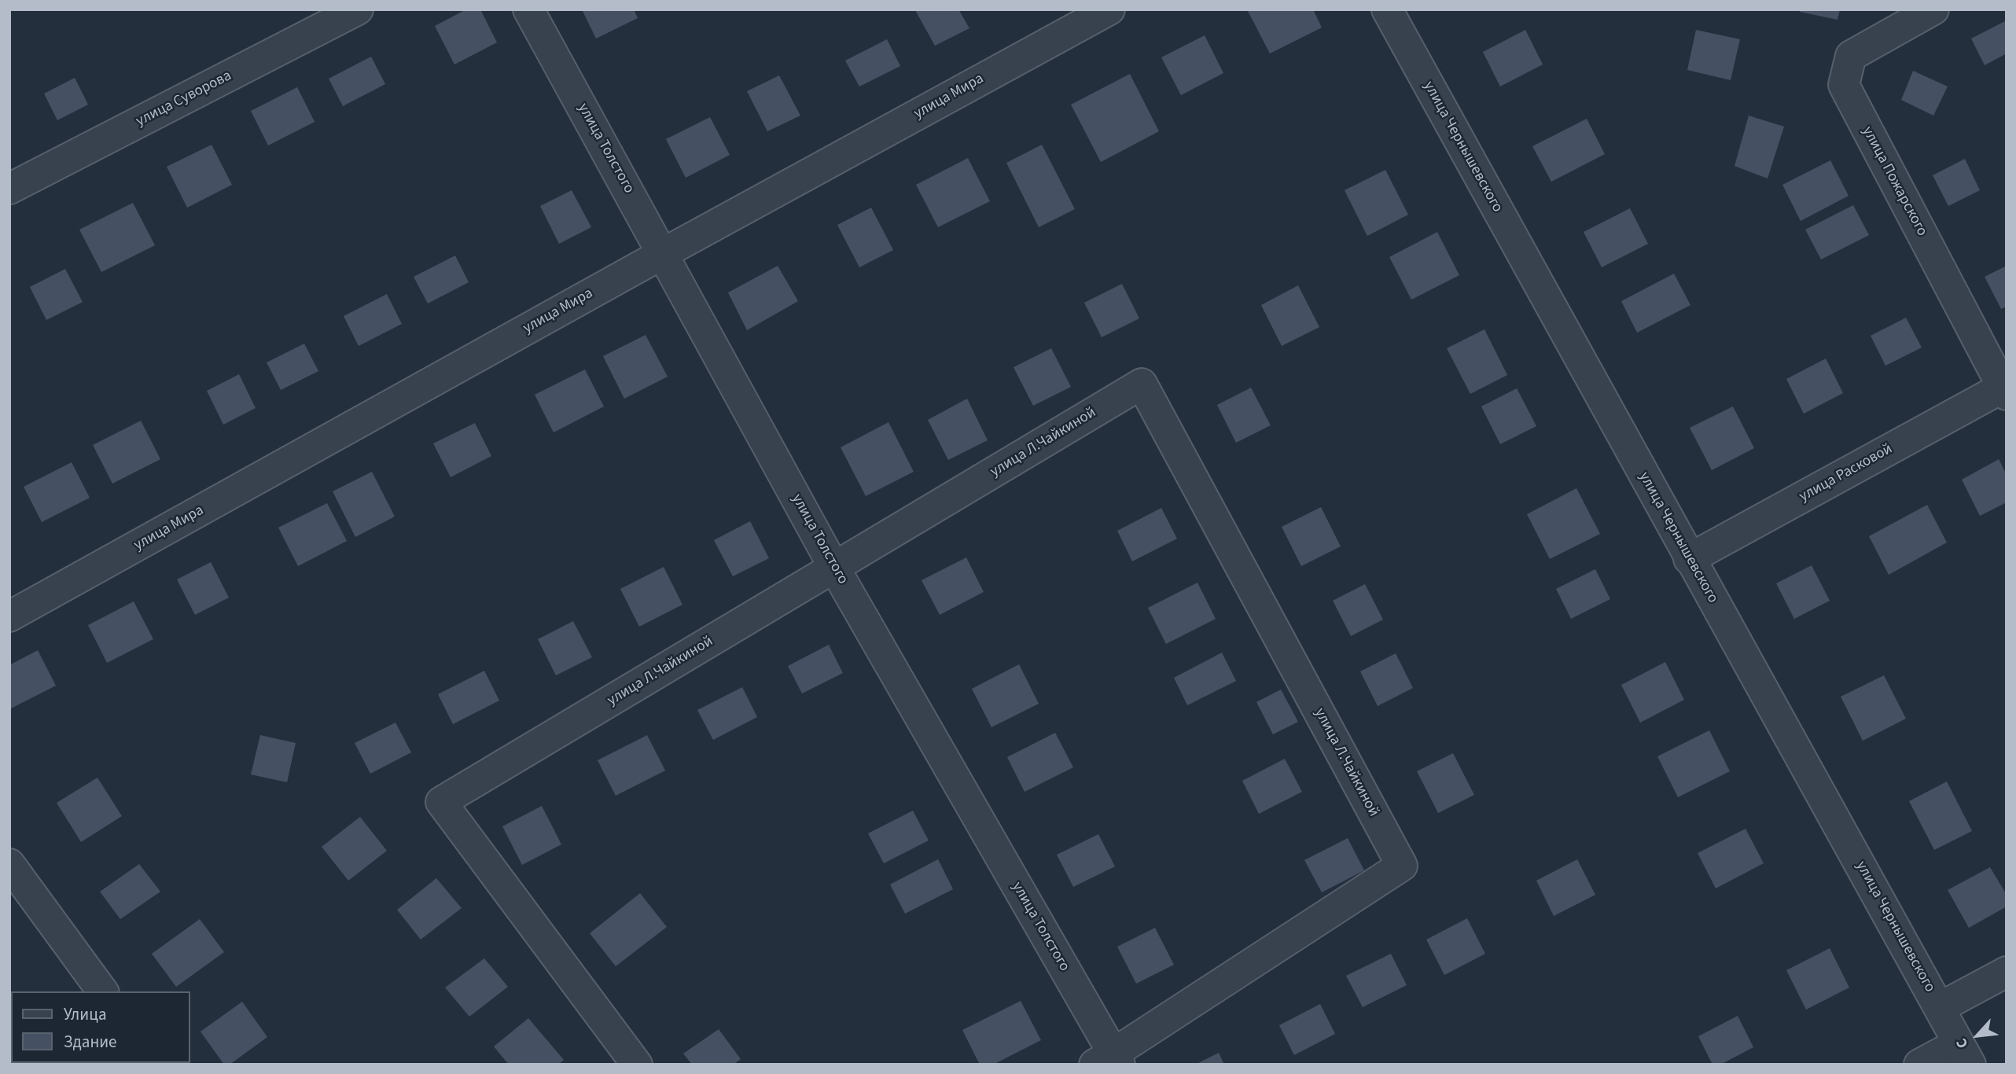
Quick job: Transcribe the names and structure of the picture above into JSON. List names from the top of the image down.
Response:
{
  "streets": {
    "street": [
      "улица Мира",
      "улица Суворова",
      "улица Чернышевского",
      "улица Толстого",
      "улица Пожарского",
      "улица Л.Чайкиной",
      "улица Расковой"
    ]
  },
  "crossings": [
    ["улица Мира", "улица Толстого"],
    ["улица Чернышевского", "улица Расковой"],
    ["улица Толстого", "улица Л.Чайкиной"],
    ["улица Пожарского", "улица Расковой"]
  ],
  "legend": ["Улица", "Здание"],
  "north": "bottom left"
}
